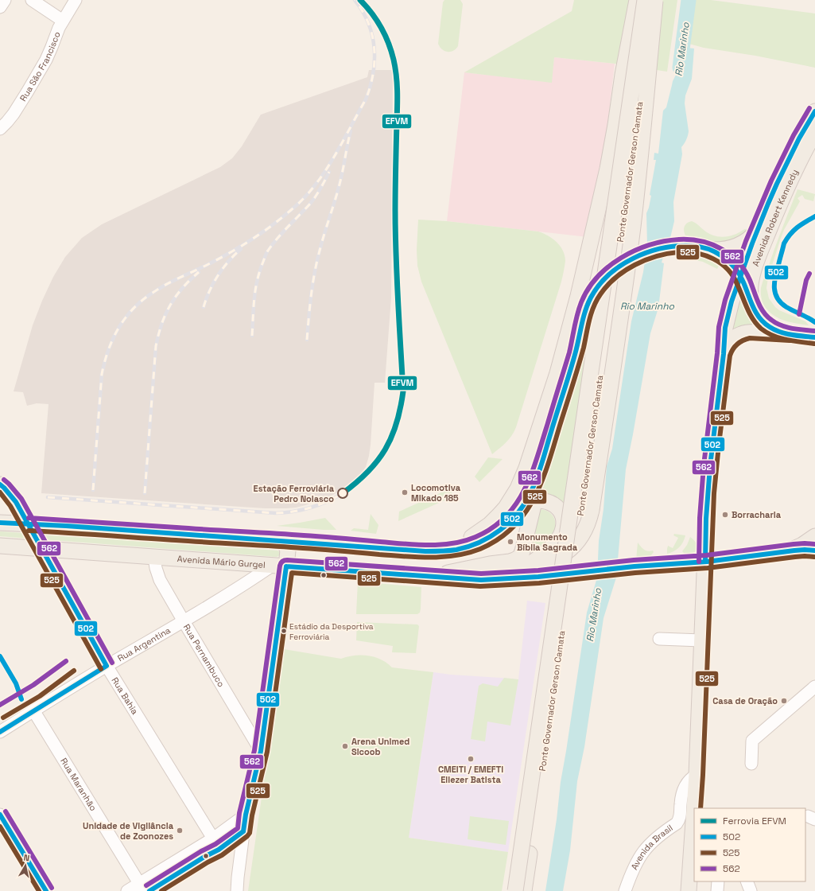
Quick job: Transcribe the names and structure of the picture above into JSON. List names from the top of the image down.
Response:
{
  "streets": {
    "main road": ["Ponte Governador Gerson Camata", "Avenida Robert Kennedy", "Avenida Mário Gurgel"],
    "street": [
      "Rua São Francisco",
      "Rua Argentina",
      "Rua Pernambuco",
      "Rua Bahia",
      "Rua Maranhão",
      "Avenida Brasil"
    ]
  },
  "crossings": [
    ["Avenida Robert Kennedy", "Avenida Brasil"],
    ["Avenida Mário Gurgel", "Rua Argentina"],
    ["Avenida Mário Gurgel", "Rua Pernambuco"],
    ["Avenida Mário Gurgel", "Rua Bahia"],
    ["Rua Argentina", "Rua Pernambuco"],
    ["Rua Argentina", "Rua Bahia"],
    ["Rua Argentina", "Rua Maranhão"]
  ],
  "water": ["Rio Marinho"],
  "places": [
    "Locomotiva Mikado 185",
    "Estação Ferroviária Pedro Nolasco",
    "Borracharia",
    "Monumento Bíblia Sagrada",
    "Estádio da Desportiva Ferroviária",
    "Casa de Oração",
    "Arena Unimed Sicoob",
    "CMEITI / EMEFTI Eliezer Batista",
    "Unidade de Vigilância de Zoonozes"
  ],
  "lines": [
    "rail line EFVM",
    "transit line 562",
    "transit line 502",
    "transit line 525"
  ],
  "legend": [
    "Ferrovia EFVM",
    "502",
    "525",
    "562"
  ],
  "north": "top"
}
